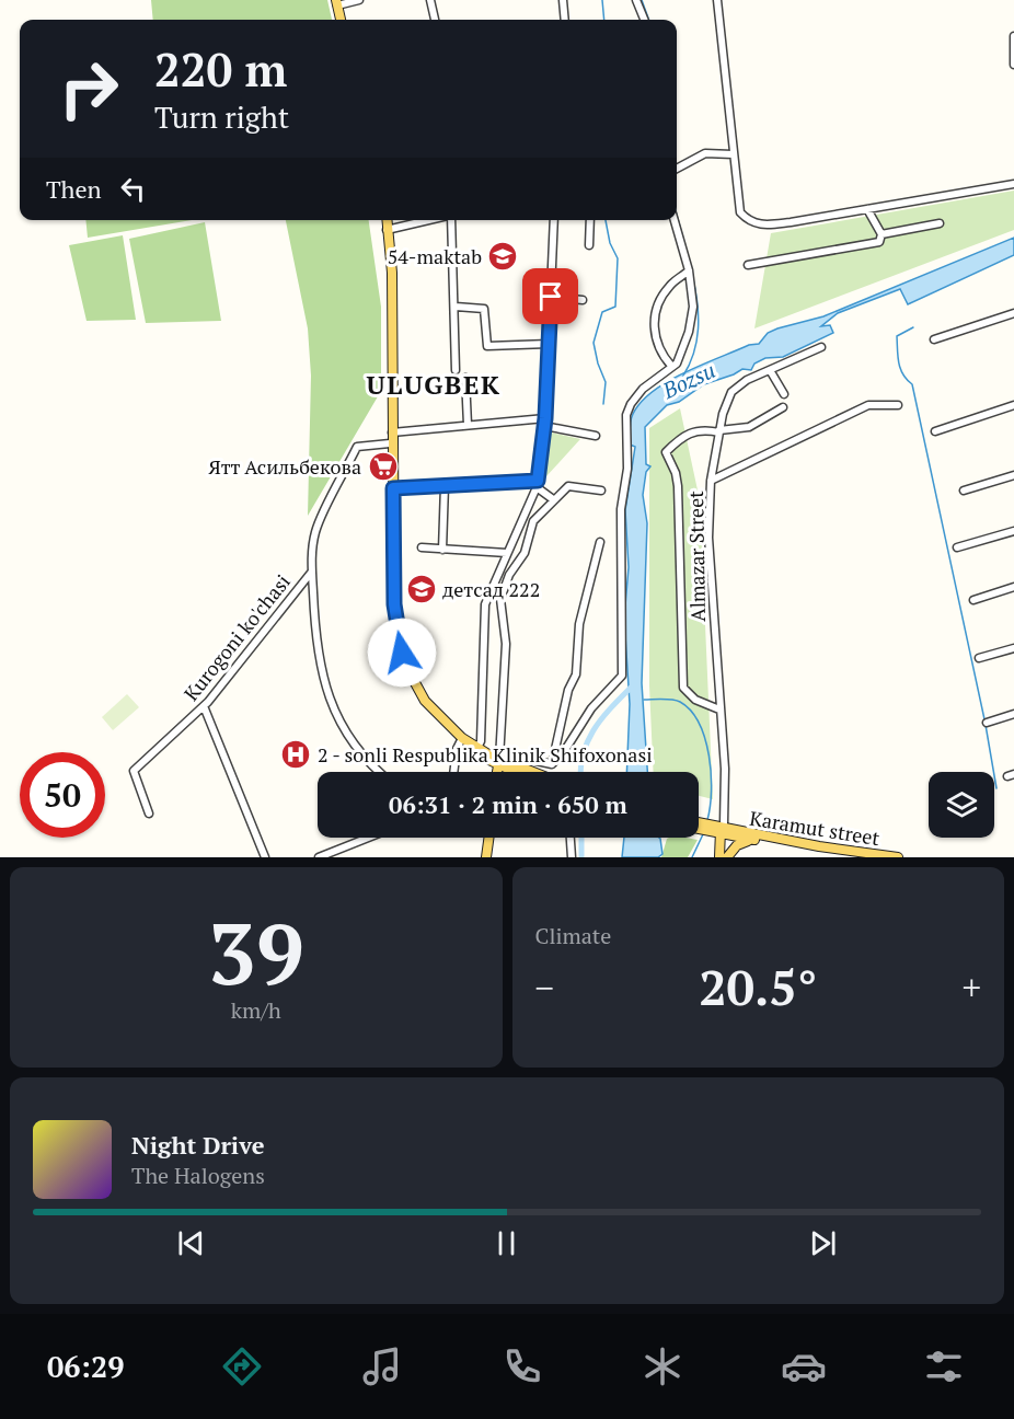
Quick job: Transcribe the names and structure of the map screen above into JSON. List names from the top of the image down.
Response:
{
  "streets": {
    "main road": ["Karamut street"],
    "street": ["Almazar Street", "Kurogoni ko'chasi"]
  },
  "crossings": [
    ["Almazar Street", "Karamut street"]
  ],
  "districts": ["ULUGBEK"],
  "water": ["Bozsu"],
  "places": {
    "school or university": ["54-maktab", "детсад 222"],
    "supermarket": ["Ятт Асильбекова"],
    "hospital": ["2 - sonli Respublika Klinik Shifoxonasi"]
  },
  "page": {
    "turn": ["220 m", "Turn right"],
    "then": "Then",
    "limit": "50",
    "trip": "06:31 · 2 min · 650 m",
    "tile": [
      ["39", "km/h"],
      "Climate"
    ],
    "heat": ["−", "20.5°", "+"],
    "song": ["Night Drive", "The Halogens"],
    "tabs": "06:29"
  }
}
